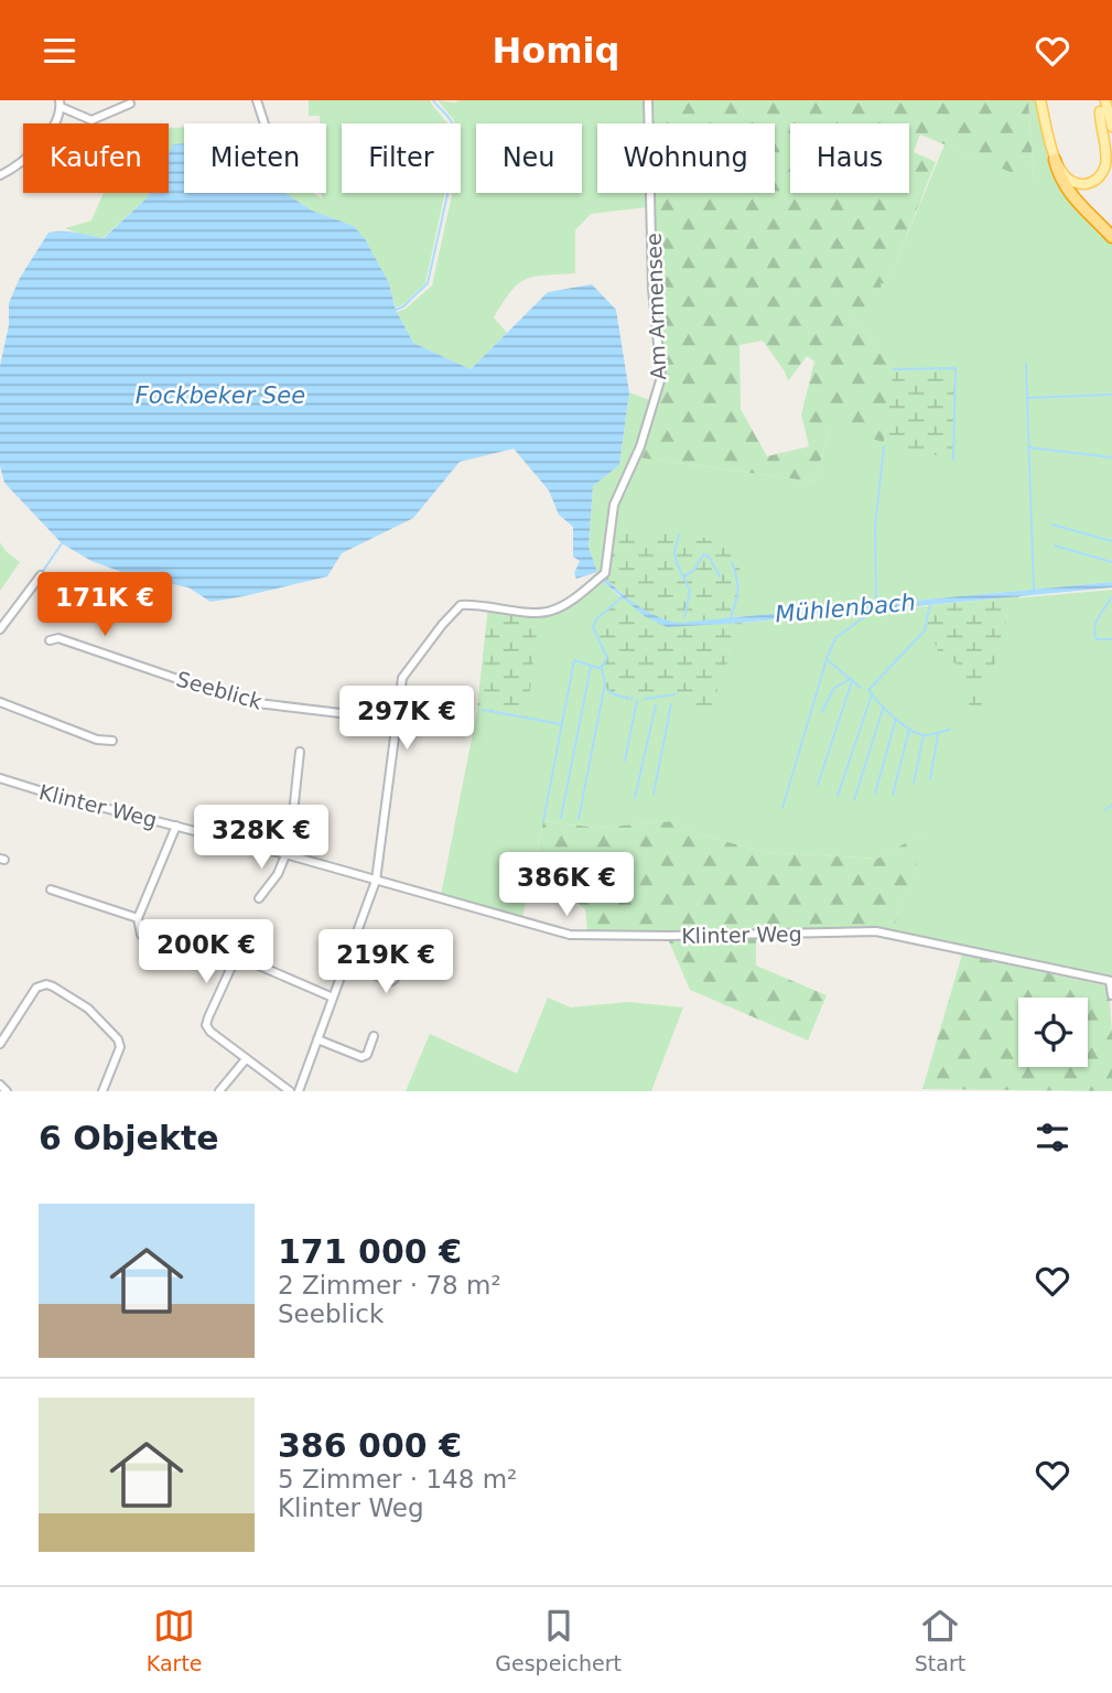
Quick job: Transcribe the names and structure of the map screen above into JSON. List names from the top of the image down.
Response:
{
  "streets": {
    "street": ["Am Armensee", "Seeblick", "Klinter Weg"]
  },
  "crossings": [
    ["Am Armensee", "Seeblick"]
  ],
  "water": ["Fockbeker See", "Mühlenbach"],
  "page": {
    "header": "Homiq",
    "chip": [
      "Kaufen",
      "Mieten",
      "Filter",
      "Neu",
      "Wohnung",
      "Haus"
    ],
    "price": [
      "171K €",
      "297K €",
      "328K €",
      "386K €",
      "200K €",
      "219K €"
    ],
    "heading": "6 Objekte",
    "list": [
      {
        "name": "171 000 €",
        "note": "2 Zimmer · 78 m² · Seeblick"
      },
      {
        "name": "386 000 €",
        "note": "5 Zimmer · 148 m² · Klinter Weg"
      }
    ],
    "tabs": ["Karte", "Gespeichert", "Start"]
  }
}
